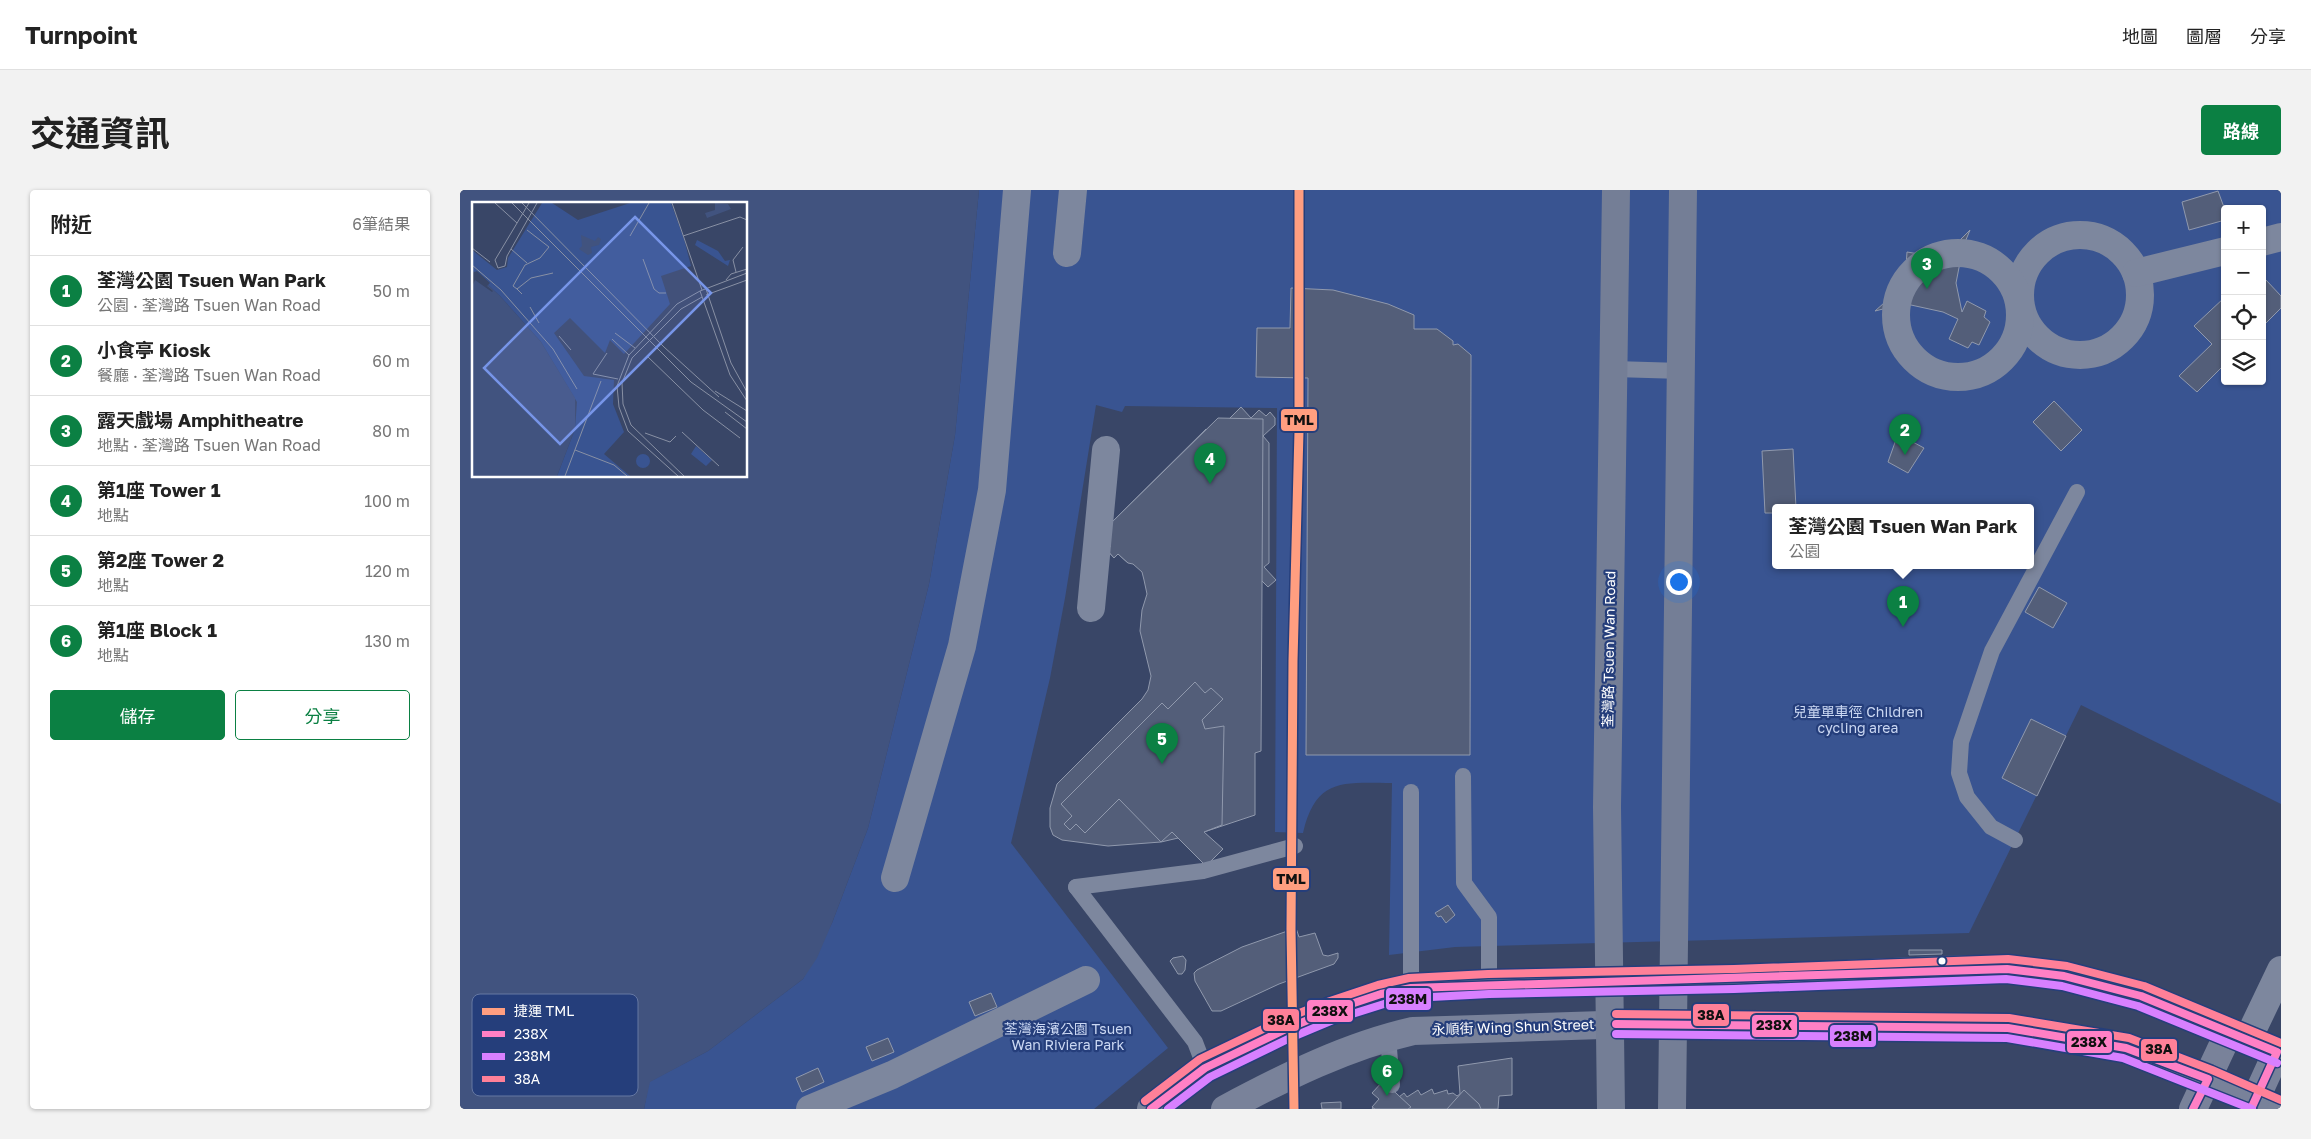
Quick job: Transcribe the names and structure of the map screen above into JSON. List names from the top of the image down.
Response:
{
  "streets": {
    "highway": ["荃灣路 Tsuen Wan Road"],
    "street": ["永順街 Wing Shun Street"]
  },
  "parks": ["兒童單車徑 Children cycling area", "荃灣海濱公園 Tsuen Wan Riviera Park"],
  "lines": [
    "metro line TML",
    "transit line 38A",
    "transit line 238X",
    "transit line 238M"
  ],
  "legend": [
    "捷運 TML",
    "238X",
    "238M",
    "38A"
  ],
  "page": {
    "header": "Turnpoint",
    "nav": ["地圖", "圖層", "分享"],
    "title": "交通資訊",
    "buttons": [
      "路線",
      ["儲存", "分享"]
    ],
    "heading": ["附近", "6筆結果"],
    "map_buttons": ["+", "−"],
    "pins": [
      "3",
      "2",
      "4",
      "1",
      "5",
      "6"
    ],
    "list": [
      {
        "mark": "1",
        "name": "荃灣公園 Tsuen Wan Park",
        "note": "公園 · 荃灣路 Tsuen Wan Road",
        "value": "50 m"
      },
      {
        "mark": "2",
        "name": "小食亭 Kiosk",
        "note": "餐廳 · 荃灣路 Tsuen Wan Road",
        "value": "60 m"
      },
      {
        "mark": "3",
        "name": "露天戲場 Amphitheatre",
        "note": "地點 · 荃灣路 Tsuen Wan Road",
        "value": "80 m"
      },
      {
        "mark": "4",
        "name": "第1座 Tower 1",
        "note": "地點",
        "value": "100 m"
      },
      {
        "mark": "5",
        "name": "第2座 Tower 2",
        "note": "地點",
        "value": "120 m"
      },
      {
        "mark": "6",
        "name": "第1座 Block 1",
        "note": "地點",
        "value": "130 m"
      }
    ],
    "popup": ["荃灣公園 Tsuen Wan Park", "公園"]
  }
}
